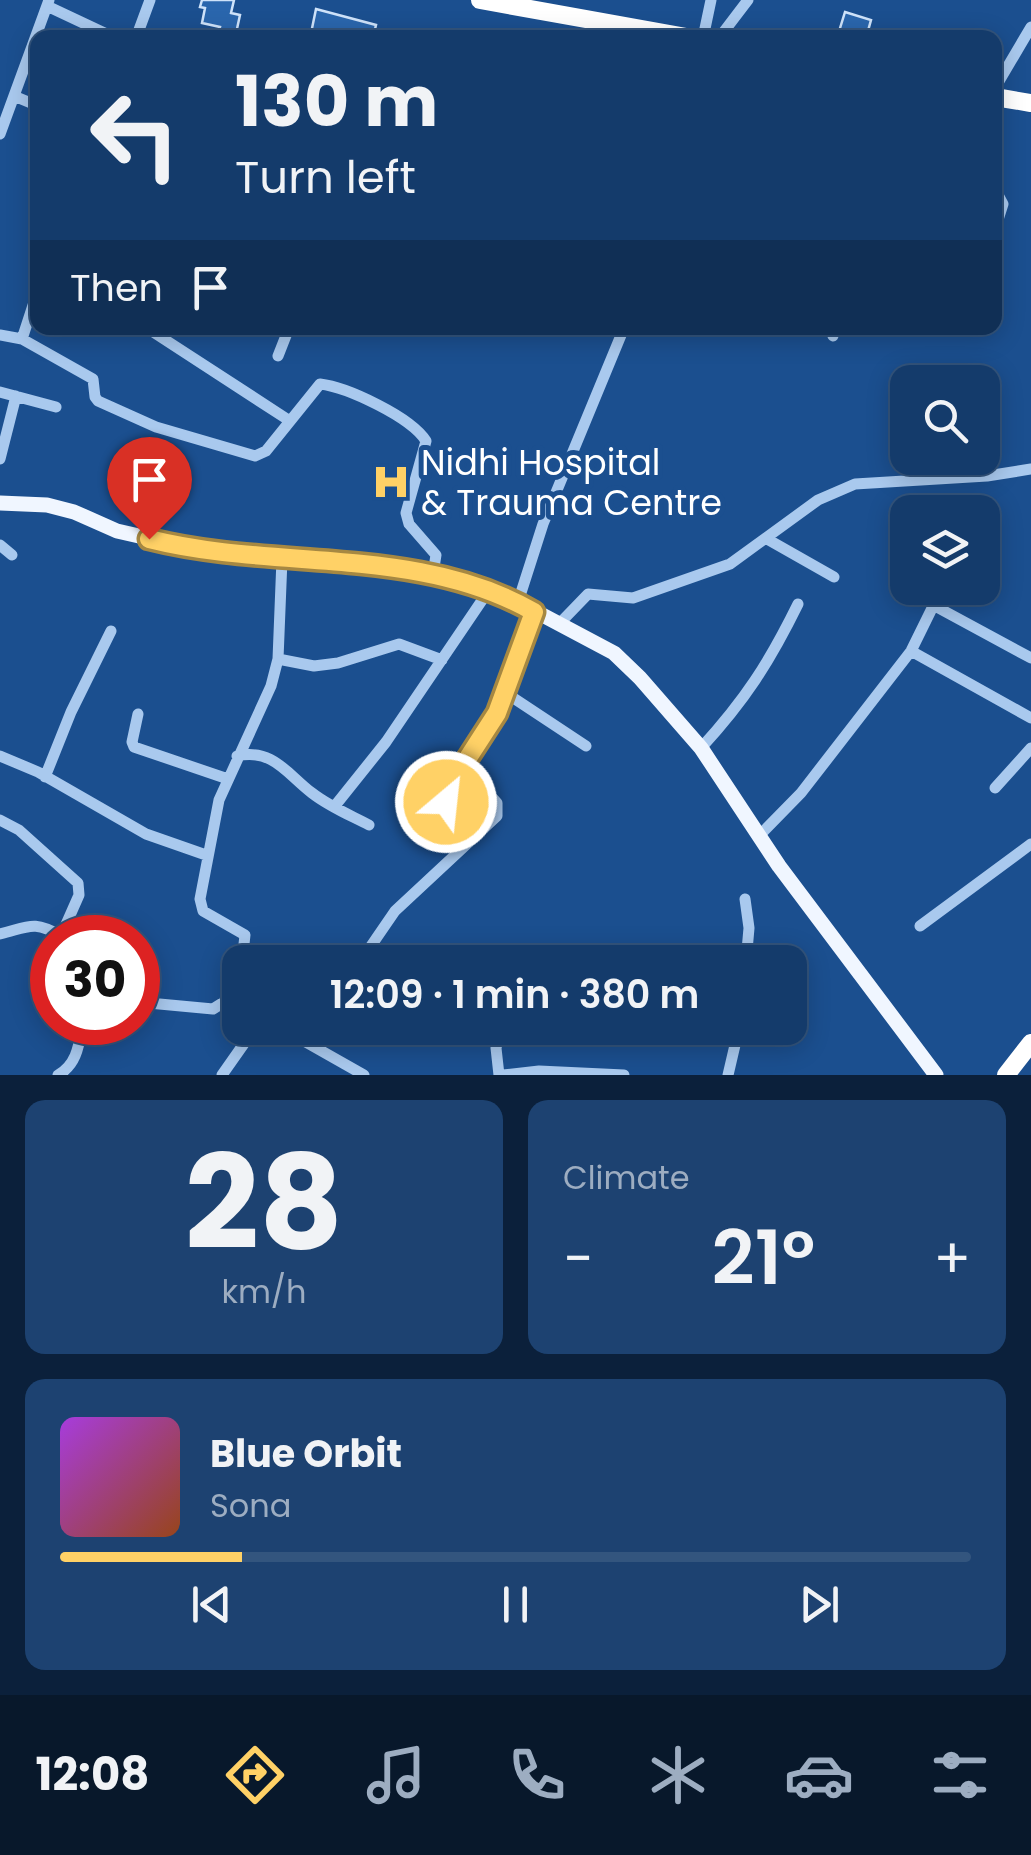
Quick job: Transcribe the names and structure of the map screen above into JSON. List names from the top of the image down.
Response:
{
  "places": {
    "hospital": ["Nidhi Hospital & Trauma Centre"]
  },
  "page": {
    "turn": ["130 m", "Turn left"],
    "then": "Then",
    "limit": "30",
    "trip": "12:09 · 1 min · 380 m",
    "tile": [
      ["28", "km/h"],
      "Climate"
    ],
    "heat": ["−", "21°", "+"],
    "song": ["Blue Orbit", "Sona"],
    "tabs": "12:08"
  }
}
